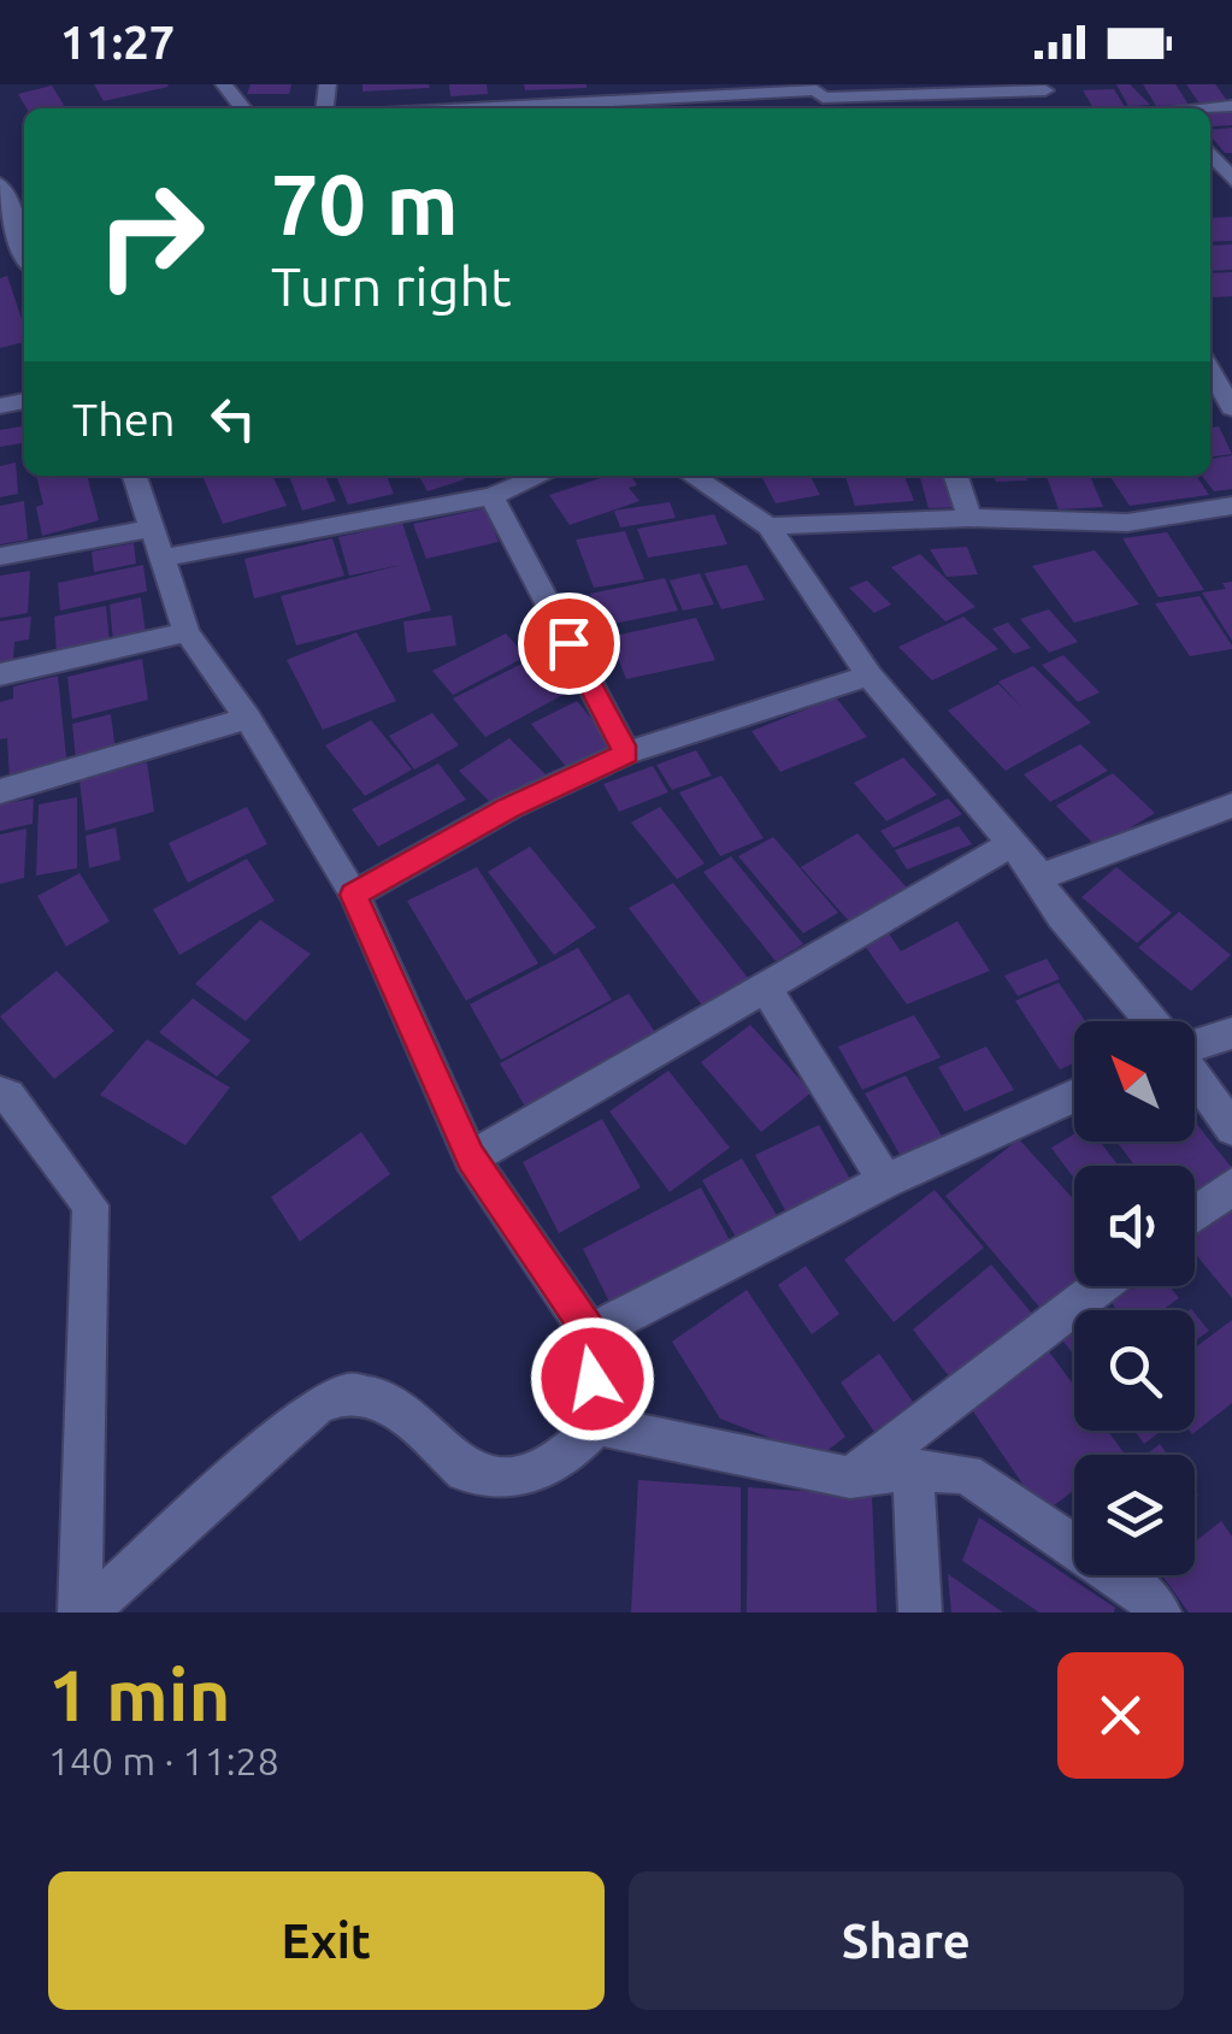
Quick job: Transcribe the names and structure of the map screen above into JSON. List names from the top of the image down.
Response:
{
  "north": "top left",
  "page": {
    "status": "11:27",
    "turn": ["70 m", "Turn right"],
    "then": "Then",
    "heading": ["1 min", "140 m · 11:28"],
    "buttons": ["Exit", "Share"]
  }
}
